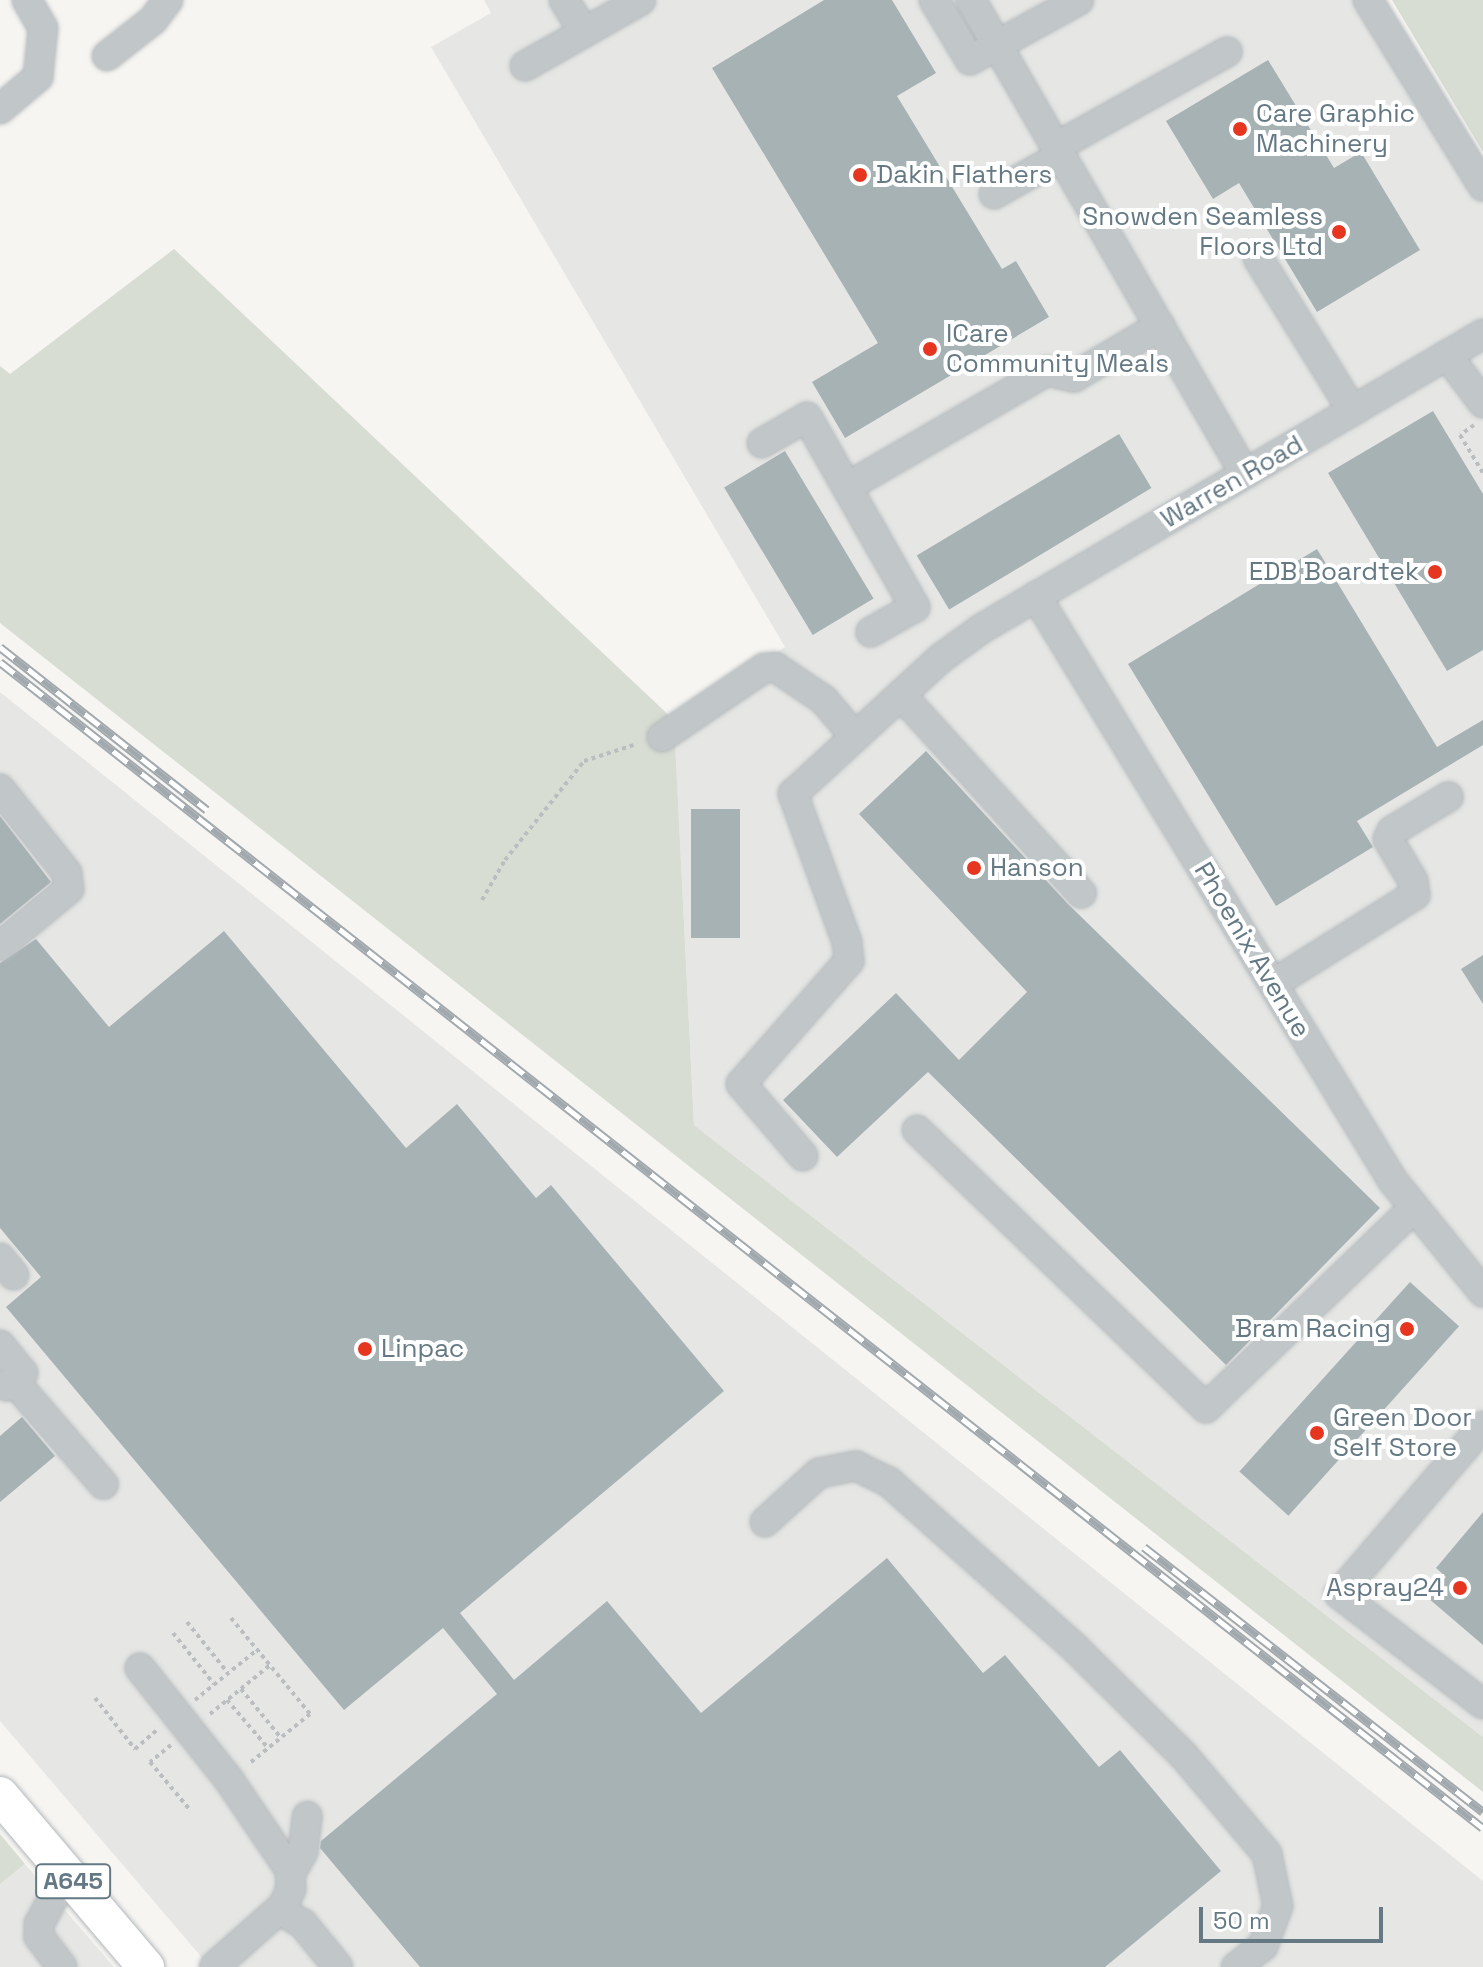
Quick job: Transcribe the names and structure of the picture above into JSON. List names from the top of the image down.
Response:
{
  "streets": {
    "main road": ["A645"],
    "street": ["Warren Road", "Phoenix Avenue"]
  },
  "crossings": [
    ["Warren Road", "Phoenix Avenue"]
  ],
  "places": [
    "Care Graphic Machinery",
    "Dakin Flathers",
    "Snowden Seamless Floors Ltd",
    "ICare Community Meals",
    "EDB Boardtek",
    "Hanson",
    "Bram Racing",
    "Linpac",
    "Green Door Self Store",
    "Aspray24"
  ],
  "scale_bar": "50 m"
}
